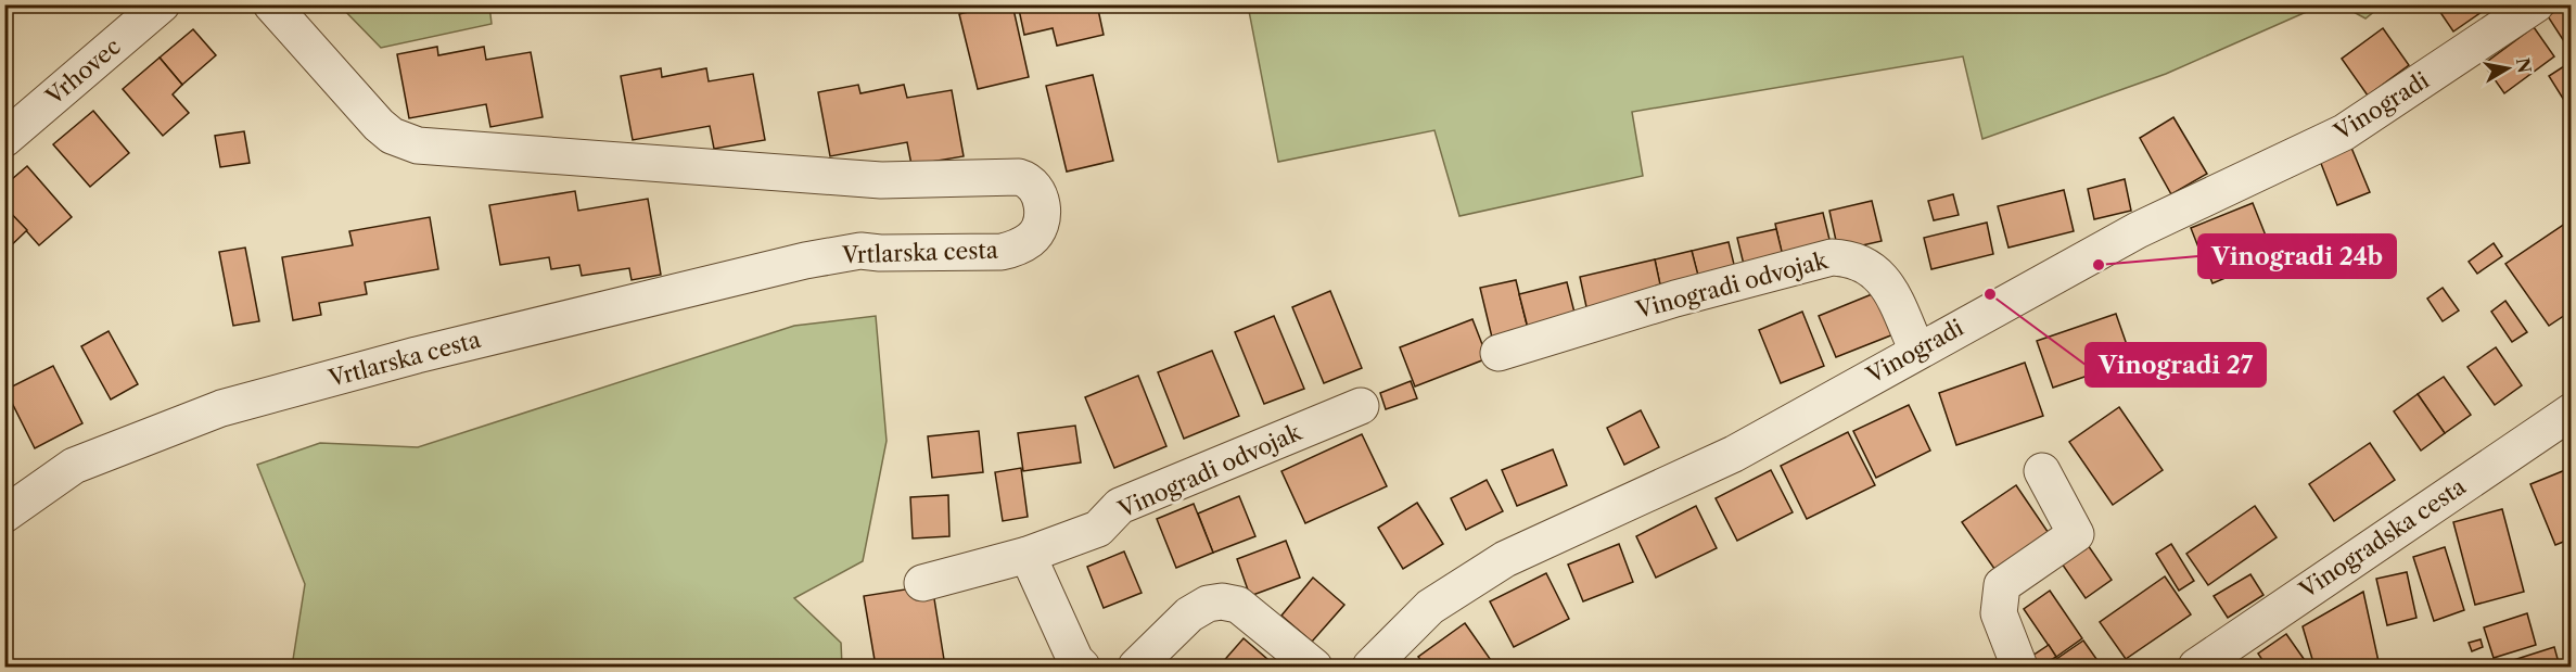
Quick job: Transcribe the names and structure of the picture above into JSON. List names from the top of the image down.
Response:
{
  "streets": {
    "street": [
      "Vrhovec",
      "Vinogradi",
      "Vrtlarska cesta",
      "Vinogradi odvojak",
      "Vinogradska cesta"
    ]
  },
  "crossings": [
    ["Vinogradi", "Vinogradi odvojak"]
  ],
  "places": ["Vinogradi 24b", "Vinogradi 27"],
  "north": "right"
}
